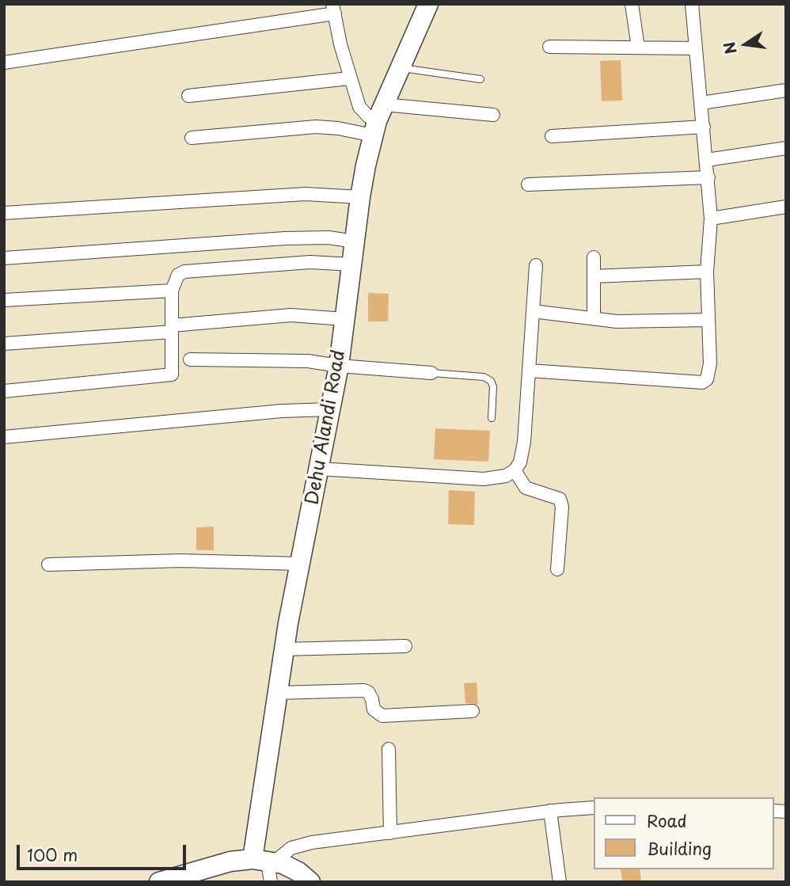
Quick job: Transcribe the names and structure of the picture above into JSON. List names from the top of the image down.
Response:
{
  "streets": {
    "main road": ["Dehu Alandi Road"]
  },
  "legend": ["Road", "Building"],
  "scale_bar": "100 m",
  "north": "left"
}
